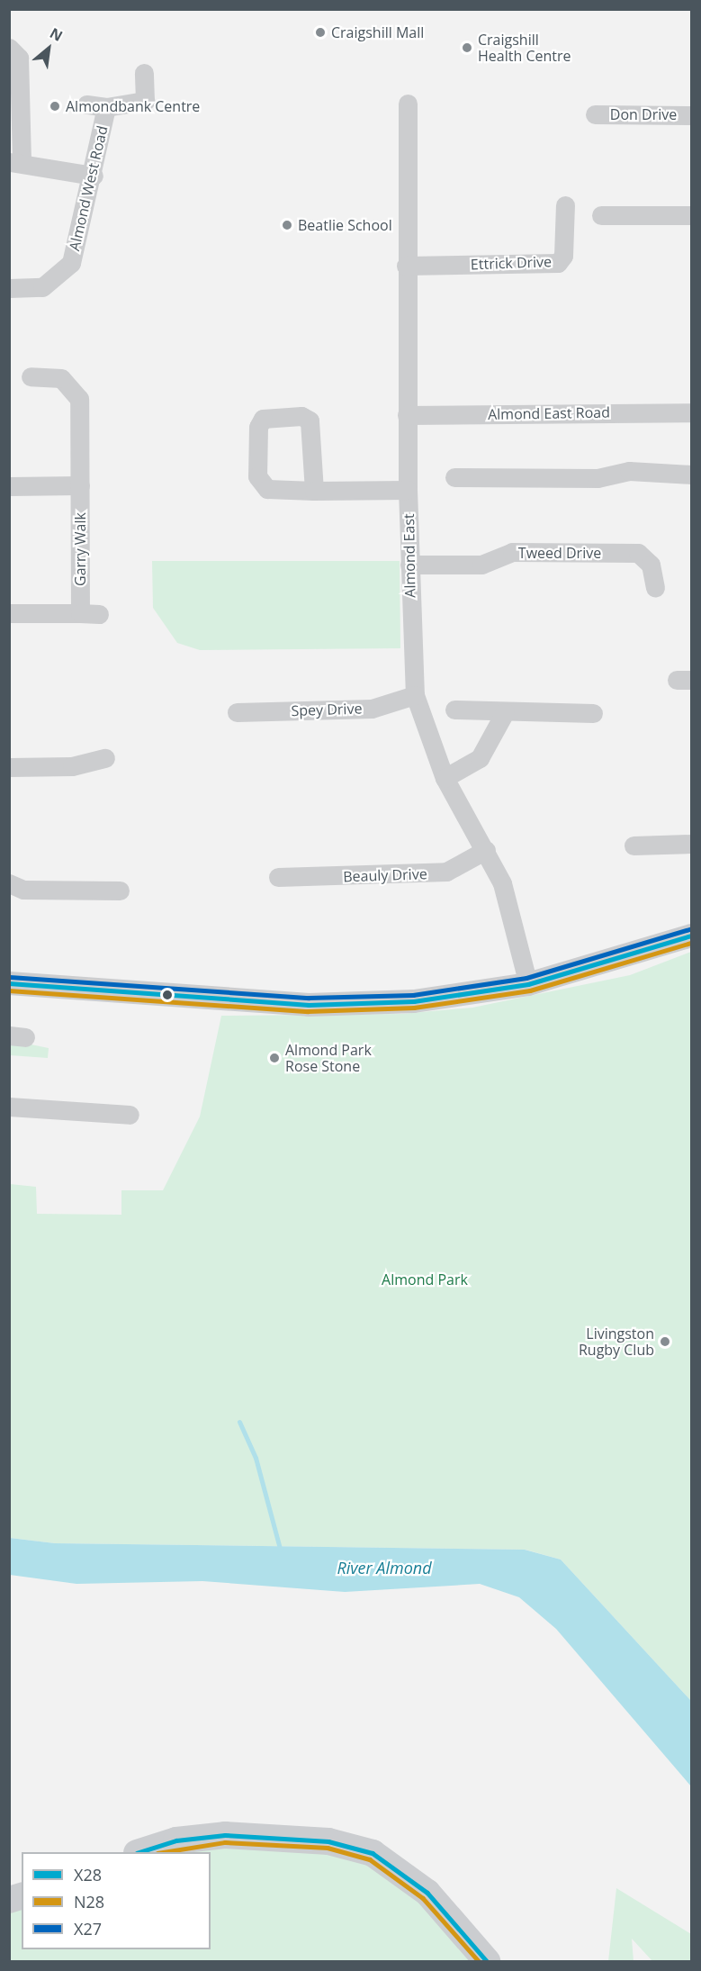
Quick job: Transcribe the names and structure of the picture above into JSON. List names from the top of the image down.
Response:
{
  "streets": {
    "street": [
      "Don Drive",
      "Almond West Road",
      "Ettrick Drive",
      "Almond East Road",
      "Garry Walk",
      "Tweed Drive",
      "Almond East",
      "Spey Drive",
      "Beauly Drive"
    ]
  },
  "crossings": [
    ["Ettrick Drive", "Almond East"],
    ["Almond East Road", "Almond East"],
    ["Tweed Drive", "Almond East"],
    ["Almond East", "Spey Drive"],
    ["Almond East", "Beauly Drive"]
  ],
  "water": ["River Almond"],
  "parks": ["Almond Park"],
  "places": [
    "Craigshill Mall",
    "Craigshill Health Centre",
    "Almondbank Centre",
    "Beatlie School",
    "Almond Park Rose Stone",
    "Livingston Rugby Club"
  ],
  "lines": ["transit line X27", "transit line X28", "transit line N28"],
  "legend": ["X28", "N28", "X27"],
  "north": "top right"
}
